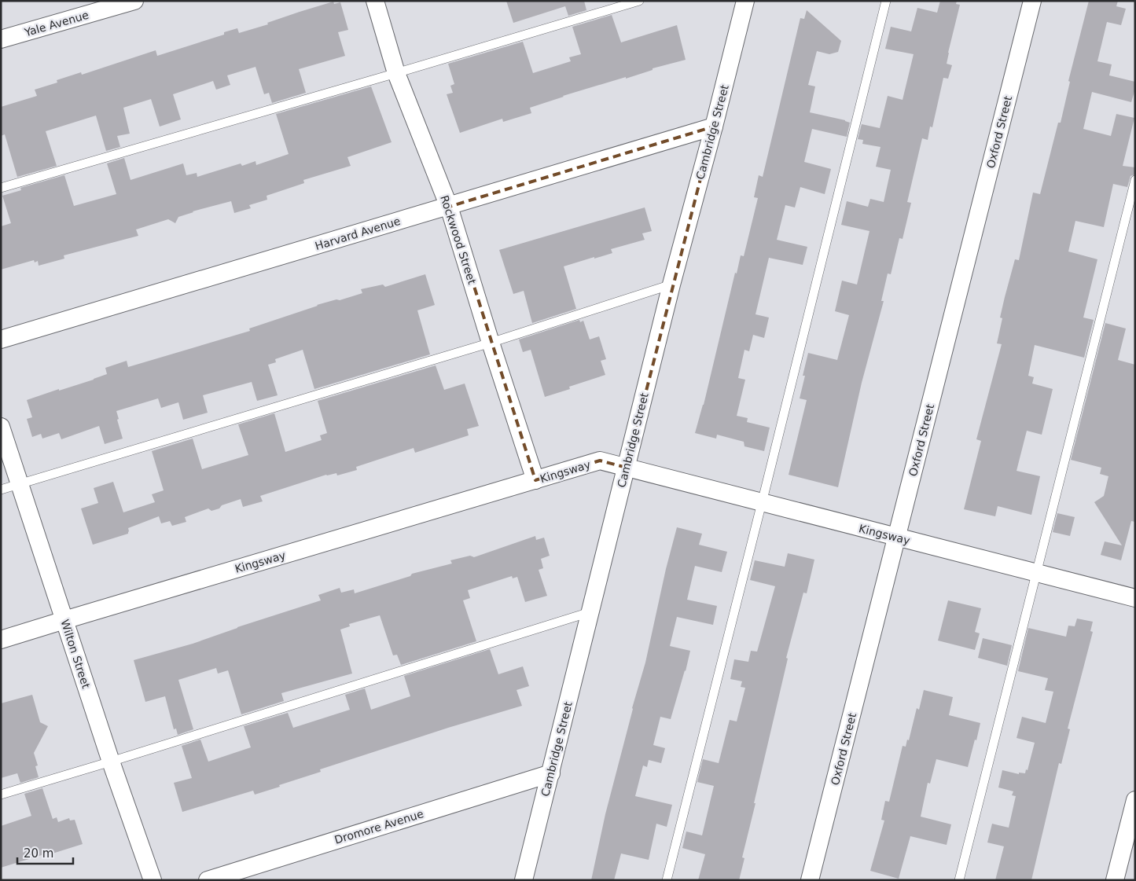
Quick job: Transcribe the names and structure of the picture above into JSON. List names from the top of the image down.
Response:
{
  "streets": {
    "street": [
      "Yale Avenue",
      "Cambridge Street",
      "Oxford Street",
      "Harvard Avenue",
      "Rockwood Street",
      "Kingsway",
      "Wilton Street",
      "Dromore Avenue"
    ]
  },
  "crossings": [
    ["Cambridge Street", "Harvard Avenue"],
    ["Cambridge Street", "Kingsway"],
    ["Cambridge Street", "Dromore Avenue"],
    ["Oxford Street", "Kingsway"],
    ["Harvard Avenue", "Rockwood Street"],
    ["Rockwood Street", "Kingsway"],
    ["Kingsway", "Wilton Street"]
  ],
  "scale_bar": "20 m"
}
